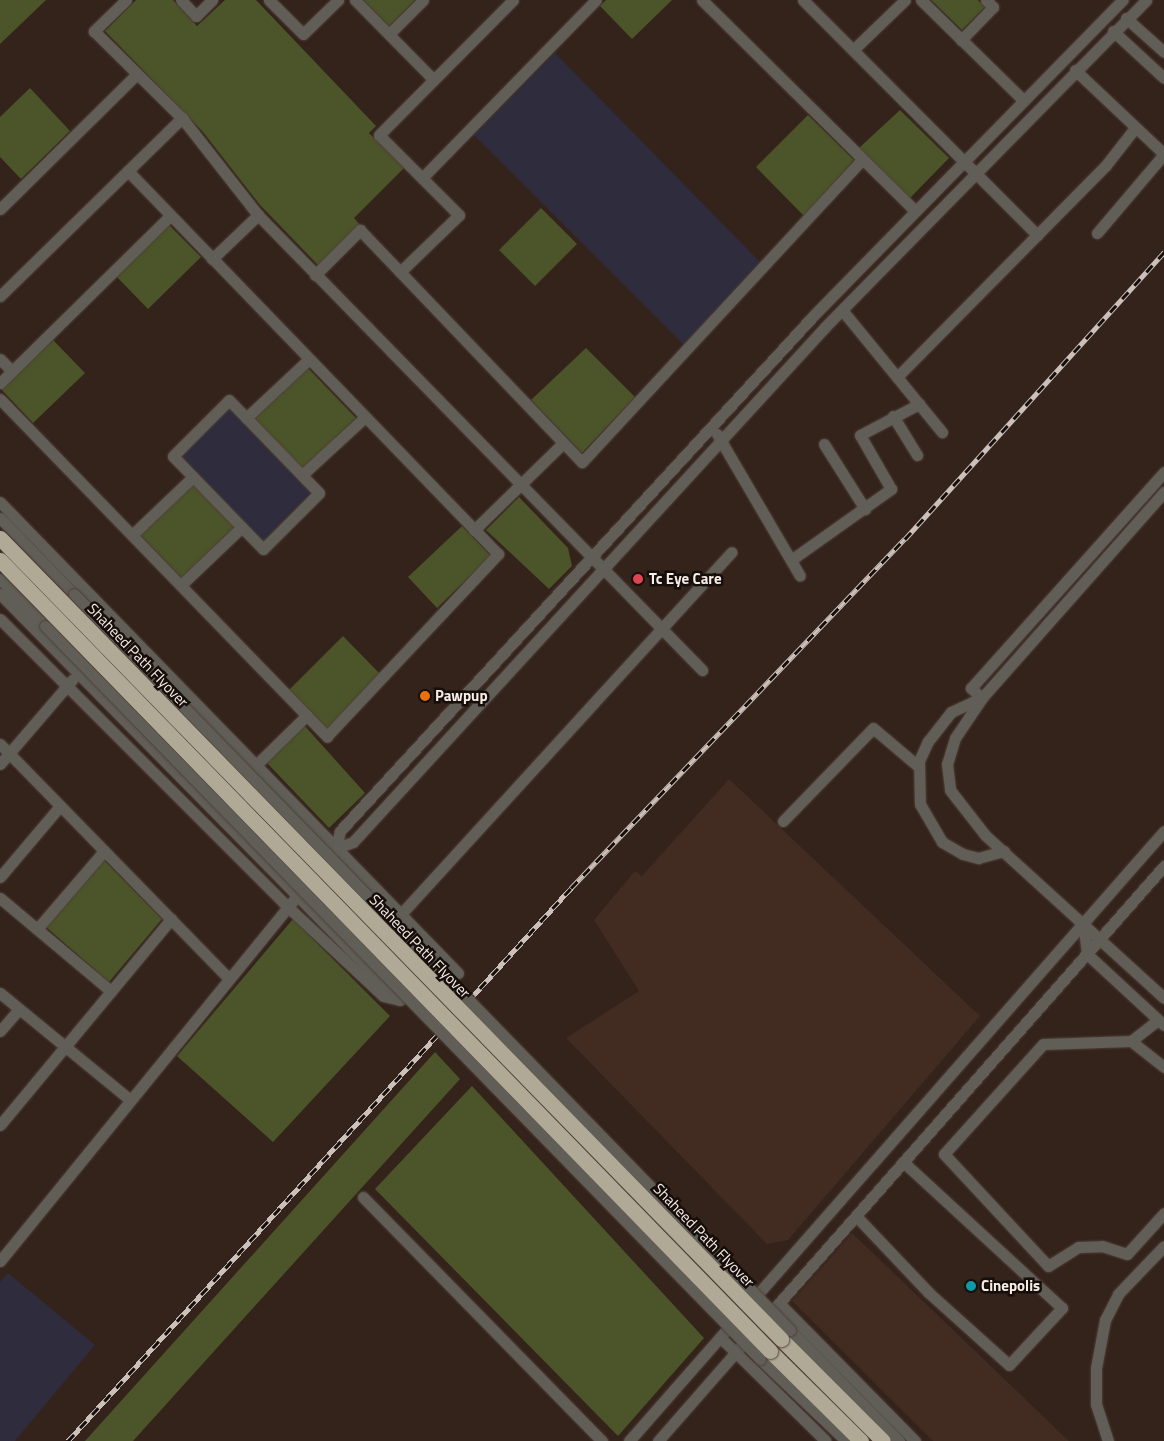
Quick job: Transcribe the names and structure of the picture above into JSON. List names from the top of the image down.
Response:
{
  "streets": {
    "highway": ["Shaheed Path Flyover"]
  },
  "places": ["Tc Eye Care", "Pawpup", "Cinepolis"]
}
